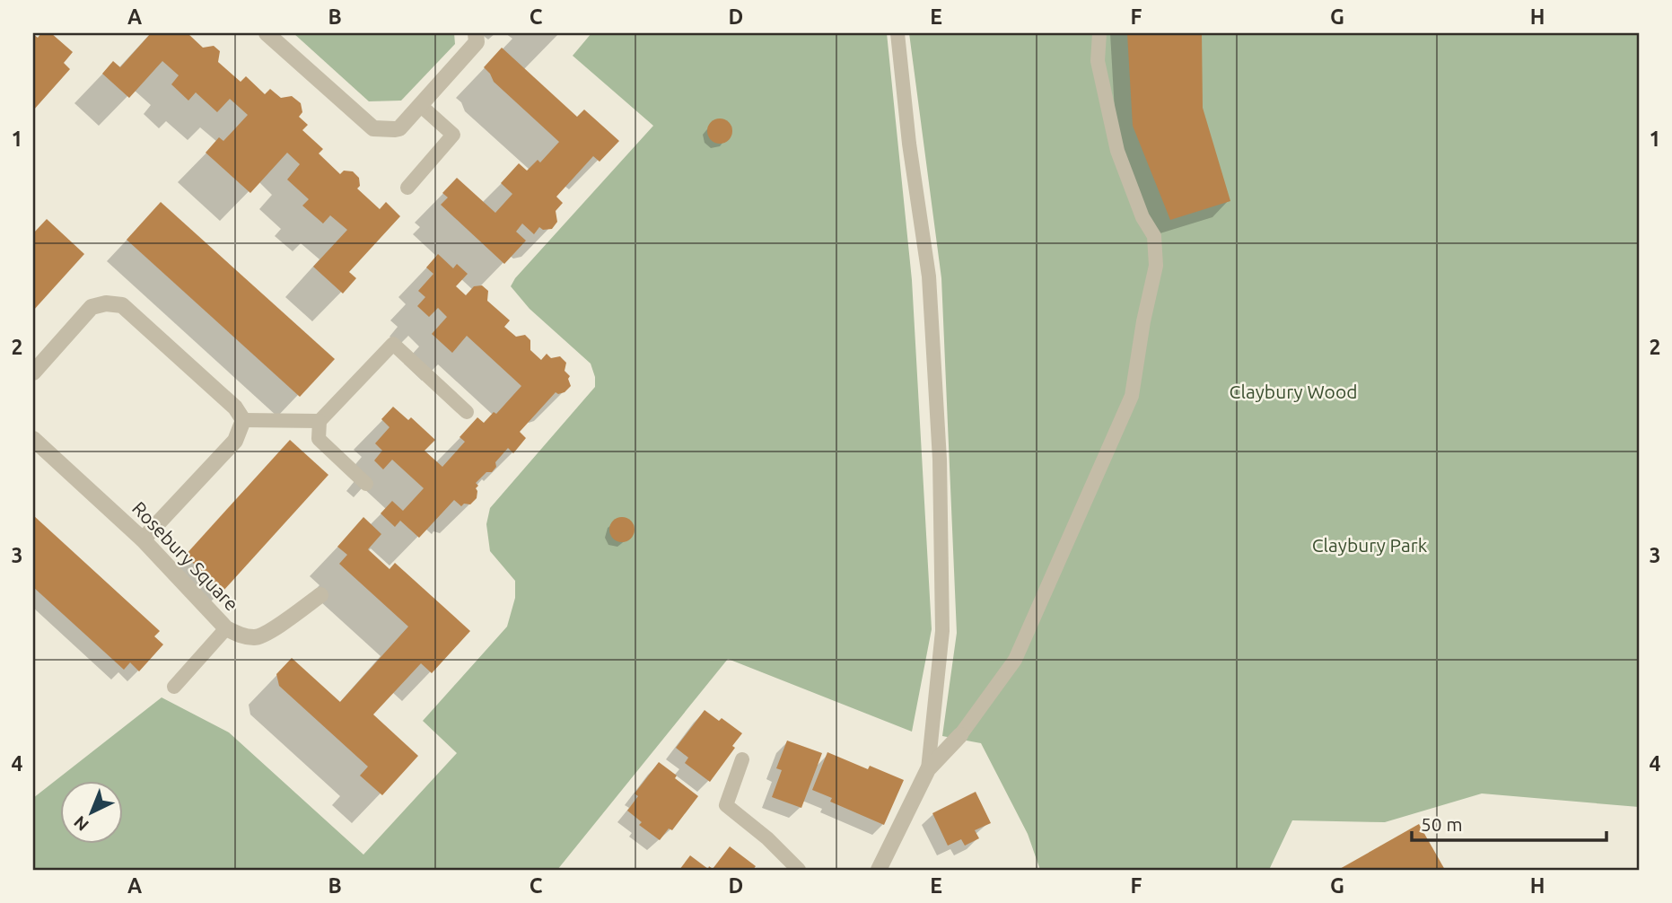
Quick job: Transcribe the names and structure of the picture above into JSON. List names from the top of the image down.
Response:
{
  "streets": {
    "street": ["Rosebury Square"]
  },
  "parks": ["Claybury Wood", "Claybury Park"],
  "scale_bar": "50 m",
  "north": "bottom left",
  "grid": {
    "columns": [
      "A",
      "B",
      "C",
      "D",
      "E",
      "F",
      "G",
      "H"
    ],
    "rows": [
      "1",
      "2",
      "3",
      "4"
    ]
  }
}
